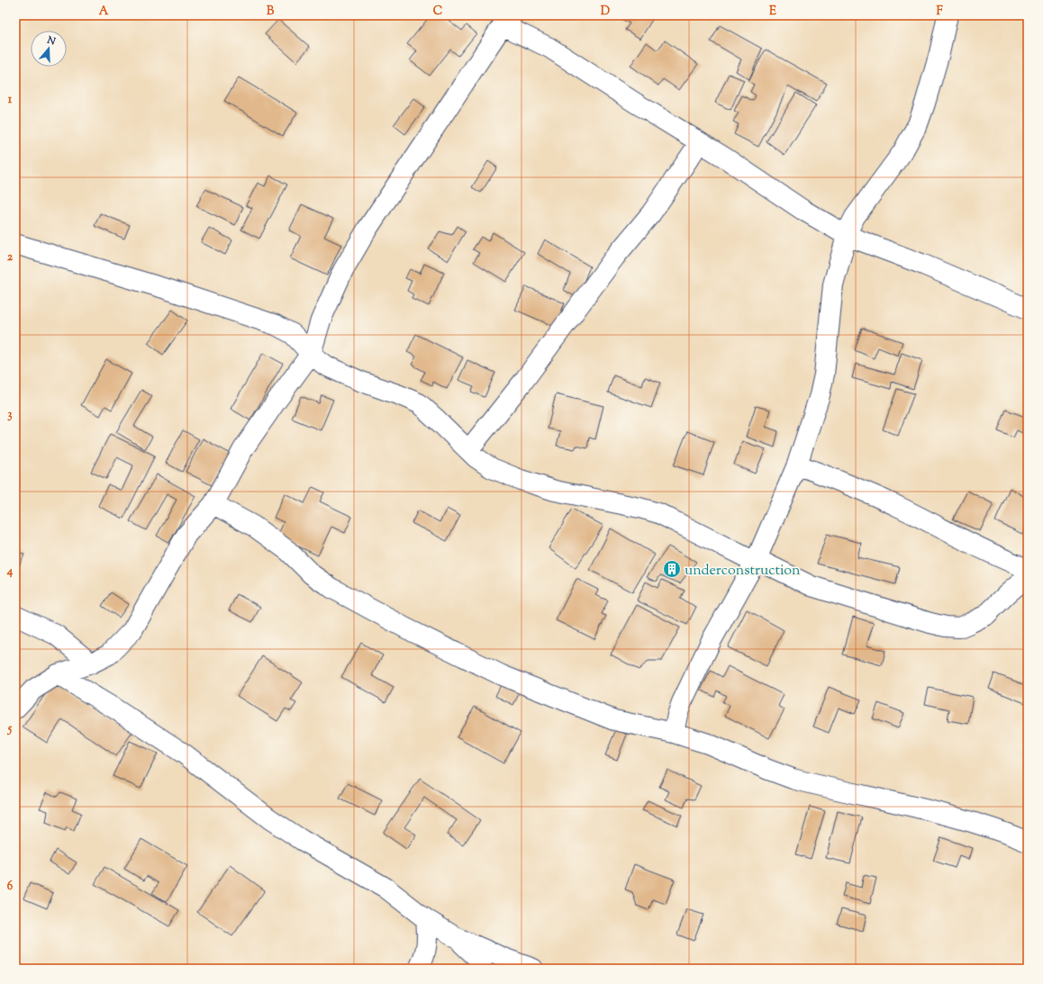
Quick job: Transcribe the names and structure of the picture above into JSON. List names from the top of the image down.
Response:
{
  "places": {
    "building": ["underconstruction"]
  },
  "north": "top",
  "grid": {
    "columns": [
      "A",
      "B",
      "C",
      "D",
      "E",
      "F"
    ],
    "rows": [
      "1",
      "2",
      "3",
      "4",
      "5",
      "6"
    ]
  }
}
